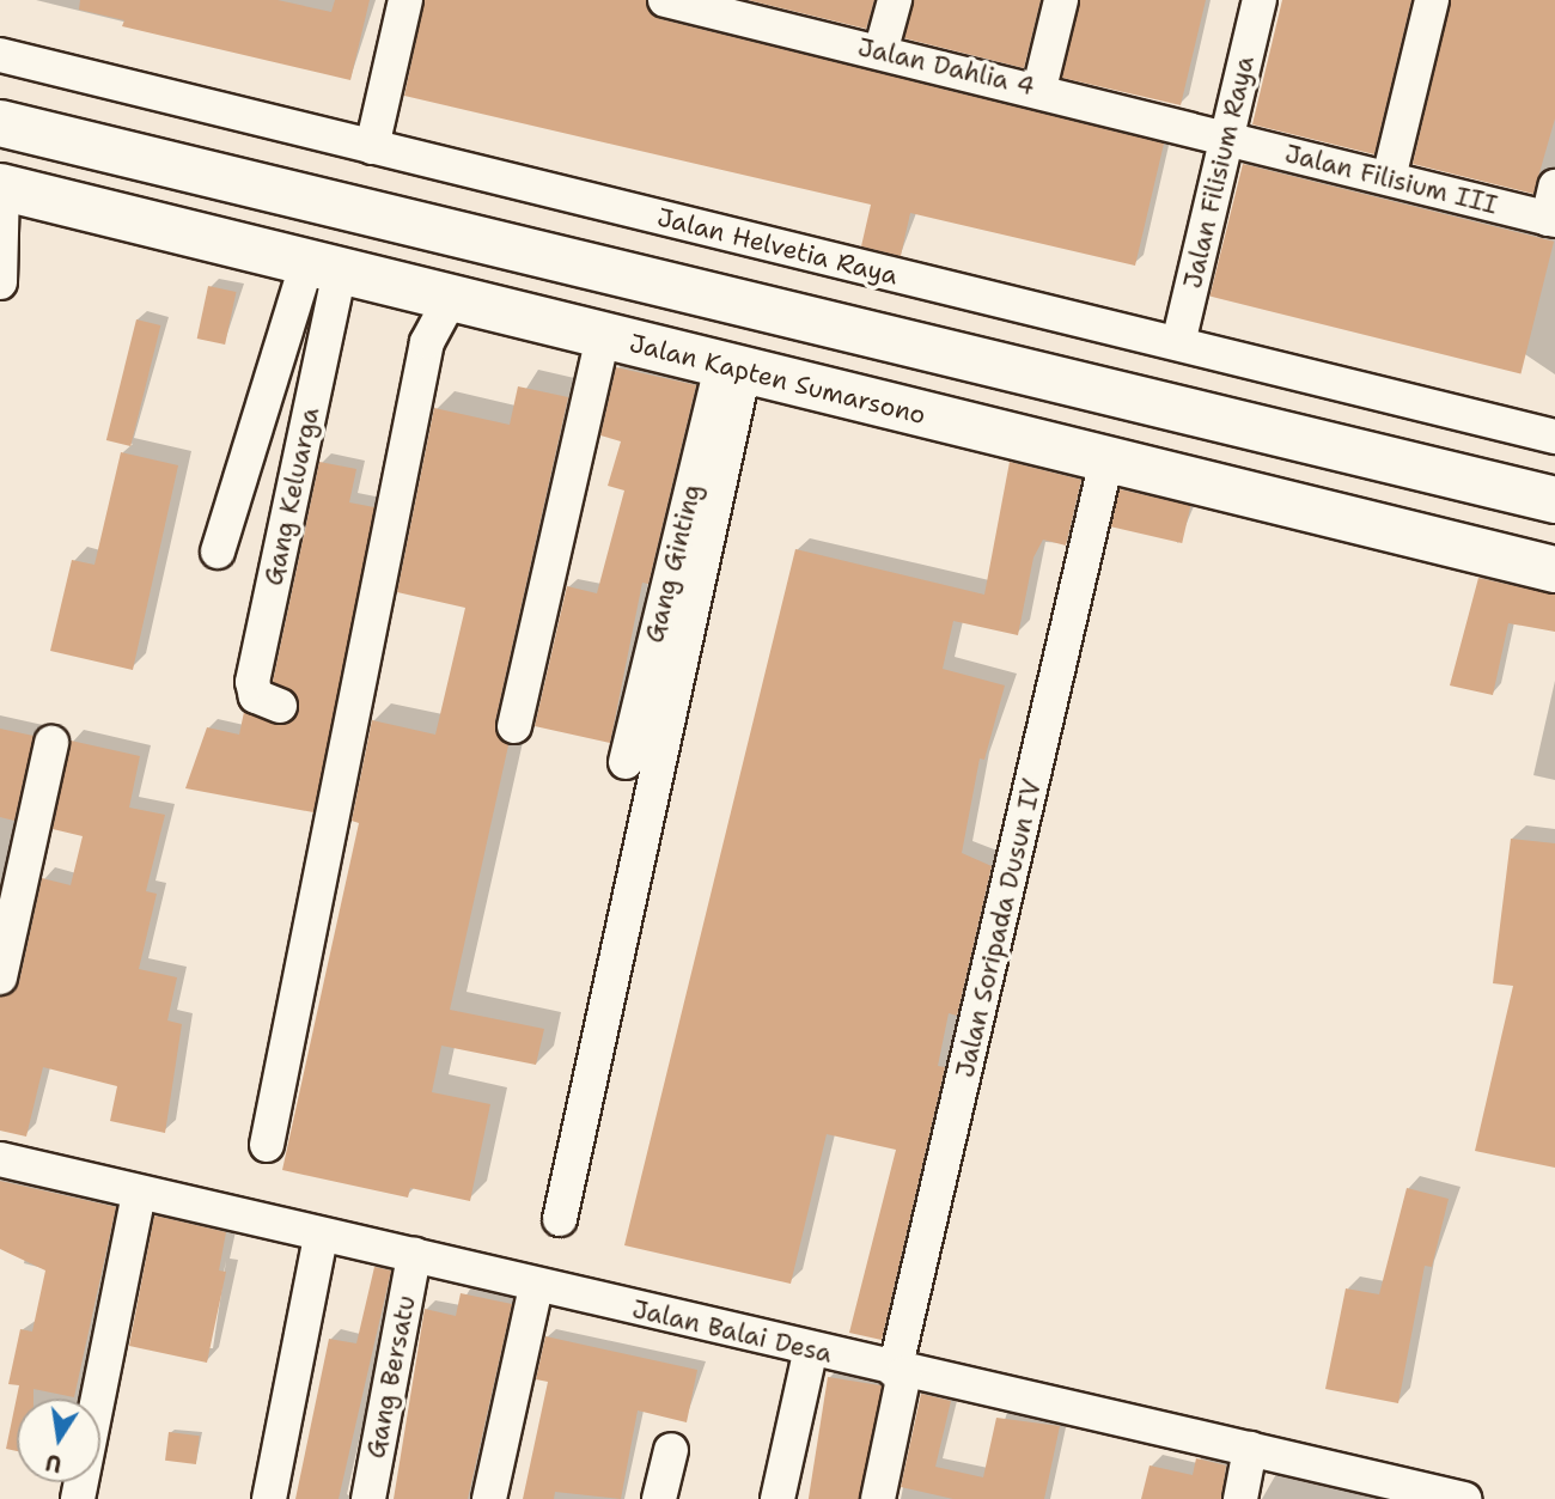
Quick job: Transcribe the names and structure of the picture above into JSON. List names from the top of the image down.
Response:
{
  "streets": {
    "highway": ["Jalan Kapten Sumarsono"],
    "street": [
      "Jalan Dahlia 4",
      "Jalan Filisium Raya",
      "Jalan Filisium III",
      "Jalan Helvetia Raya",
      "Gang Keluarga",
      "Gang Ginting",
      "Jalan Soripada Dusun IV",
      "Jalan Balai Desa",
      "Gang Bersatu"
    ]
  },
  "crossings": [
    ["Jalan Dahlia 4", "Jalan Filisium Raya"],
    ["Jalan Dahlia 4", "Jalan Filisium III"],
    ["Jalan Filisium Raya", "Jalan Filisium III"],
    ["Jalan Filisium Raya", "Jalan Helvetia Raya"],
    ["Jalan Kapten Sumarsono", "Gang Keluarga"],
    ["Jalan Kapten Sumarsono", "Gang Ginting"],
    ["Jalan Kapten Sumarsono", "Jalan Soripada Dusun IV"],
    ["Jalan Soripada Dusun IV", "Jalan Balai Desa"],
    ["Jalan Balai Desa", "Gang Bersatu"]
  ],
  "north": "bottom"
}
